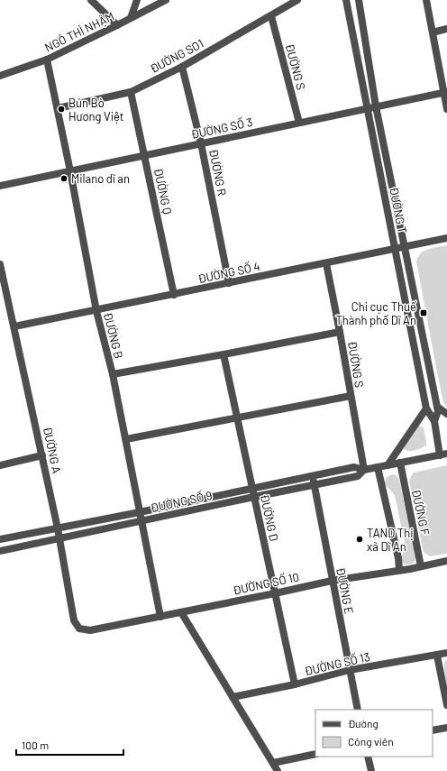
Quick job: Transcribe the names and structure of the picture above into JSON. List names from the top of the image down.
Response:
{
  "streets": {
    "street": [
      "NGÔ THÌ NHẬM",
      "ĐƯỜNG SO1",
      "ĐƯỜNG S",
      "ĐƯỜNG SỐ 3",
      "ĐƯỜNG R",
      "ĐƯỜNG Q",
      "ĐƯỜNG T",
      "ĐƯỜNG SỐ 4",
      "ĐƯỜNG B",
      "ĐƯỜNG A",
      "ĐƯỜNG SỐ 9",
      "ĐƯỜNG F",
      "ĐƯỜNG D",
      "ĐƯỜNG SỐ 10",
      "ĐƯỜNG E",
      "ĐƯỜNG SỐ 13"
    ]
  },
  "crossings": [
    ["NGÔ THÌ NHẬM", "ĐƯỜNG B"],
    ["ĐƯỜNG SO1", "ĐƯỜNG S"],
    ["ĐƯỜNG SO1", "ĐƯỜNG R"],
    ["ĐƯỜNG SO1", "ĐƯỜNG Q"],
    ["ĐƯỜNG SO1", "ĐƯỜNG B"],
    ["ĐƯỜNG S", "ĐƯỜNG SỐ 3"],
    ["ĐƯỜNG S", "ĐƯỜNG SỐ 4"],
    ["ĐƯỜNG S", "ĐƯỜNG SỐ 9"],
    ["ĐƯỜNG SỐ 3", "ĐƯỜNG R"],
    ["ĐƯỜNG SỐ 3", "ĐƯỜNG Q"],
    ["ĐƯỜNG SỐ 3", "ĐƯỜNG T"],
    ["ĐƯỜNG SỐ 3", "ĐƯỜNG B"],
    ["ĐƯỜNG R", "ĐƯỜNG SỐ 4"],
    ["ĐƯỜNG Q", "ĐƯỜNG SỐ 4"],
    ["ĐƯỜNG T", "ĐƯỜNG SỐ 4"],
    ["ĐƯỜNG T", "ĐƯỜNG SỐ 9"],
    ["ĐƯỜNG SỐ 4", "ĐƯỜNG B"],
    ["ĐƯỜNG SỐ 4", "ĐƯỜNG A"],
    ["ĐƯỜNG B", "ĐƯỜNG SỐ 9"],
    ["ĐƯỜNG B", "ĐƯỜNG SỐ 10"],
    ["ĐƯỜNG A", "ĐƯỜNG SỐ 9"],
    ["ĐƯỜNG A", "ĐƯỜNG SỐ 10"],
    ["ĐƯỜNG SỐ 9", "ĐƯỜNG F"],
    ["ĐƯỜNG SỐ 9", "ĐƯỜNG D"],
    ["ĐƯỜNG SỐ 9", "ĐƯỜNG E"],
    ["ĐƯỜNG F", "ĐƯỜNG SỐ 10"],
    ["ĐƯỜNG D", "ĐƯỜNG SỐ 10"],
    ["ĐƯỜNG D", "ĐƯỜNG SỐ 13"],
    ["ĐƯỜNG SỐ 10", "ĐƯỜNG E"],
    ["ĐƯỜNG E", "ĐƯỜNG SỐ 13"]
  ],
  "places": {
    "other": ["Bún Bò Hương Việt", "Milano dĩ an", "TAND Thị xã Dĩ An"],
    "transit": ["Chi cục Thuế Thành phố Dĩ An"]
  },
  "legend": ["Đường", "Công viên"],
  "scale_bar": "100 m"
}
